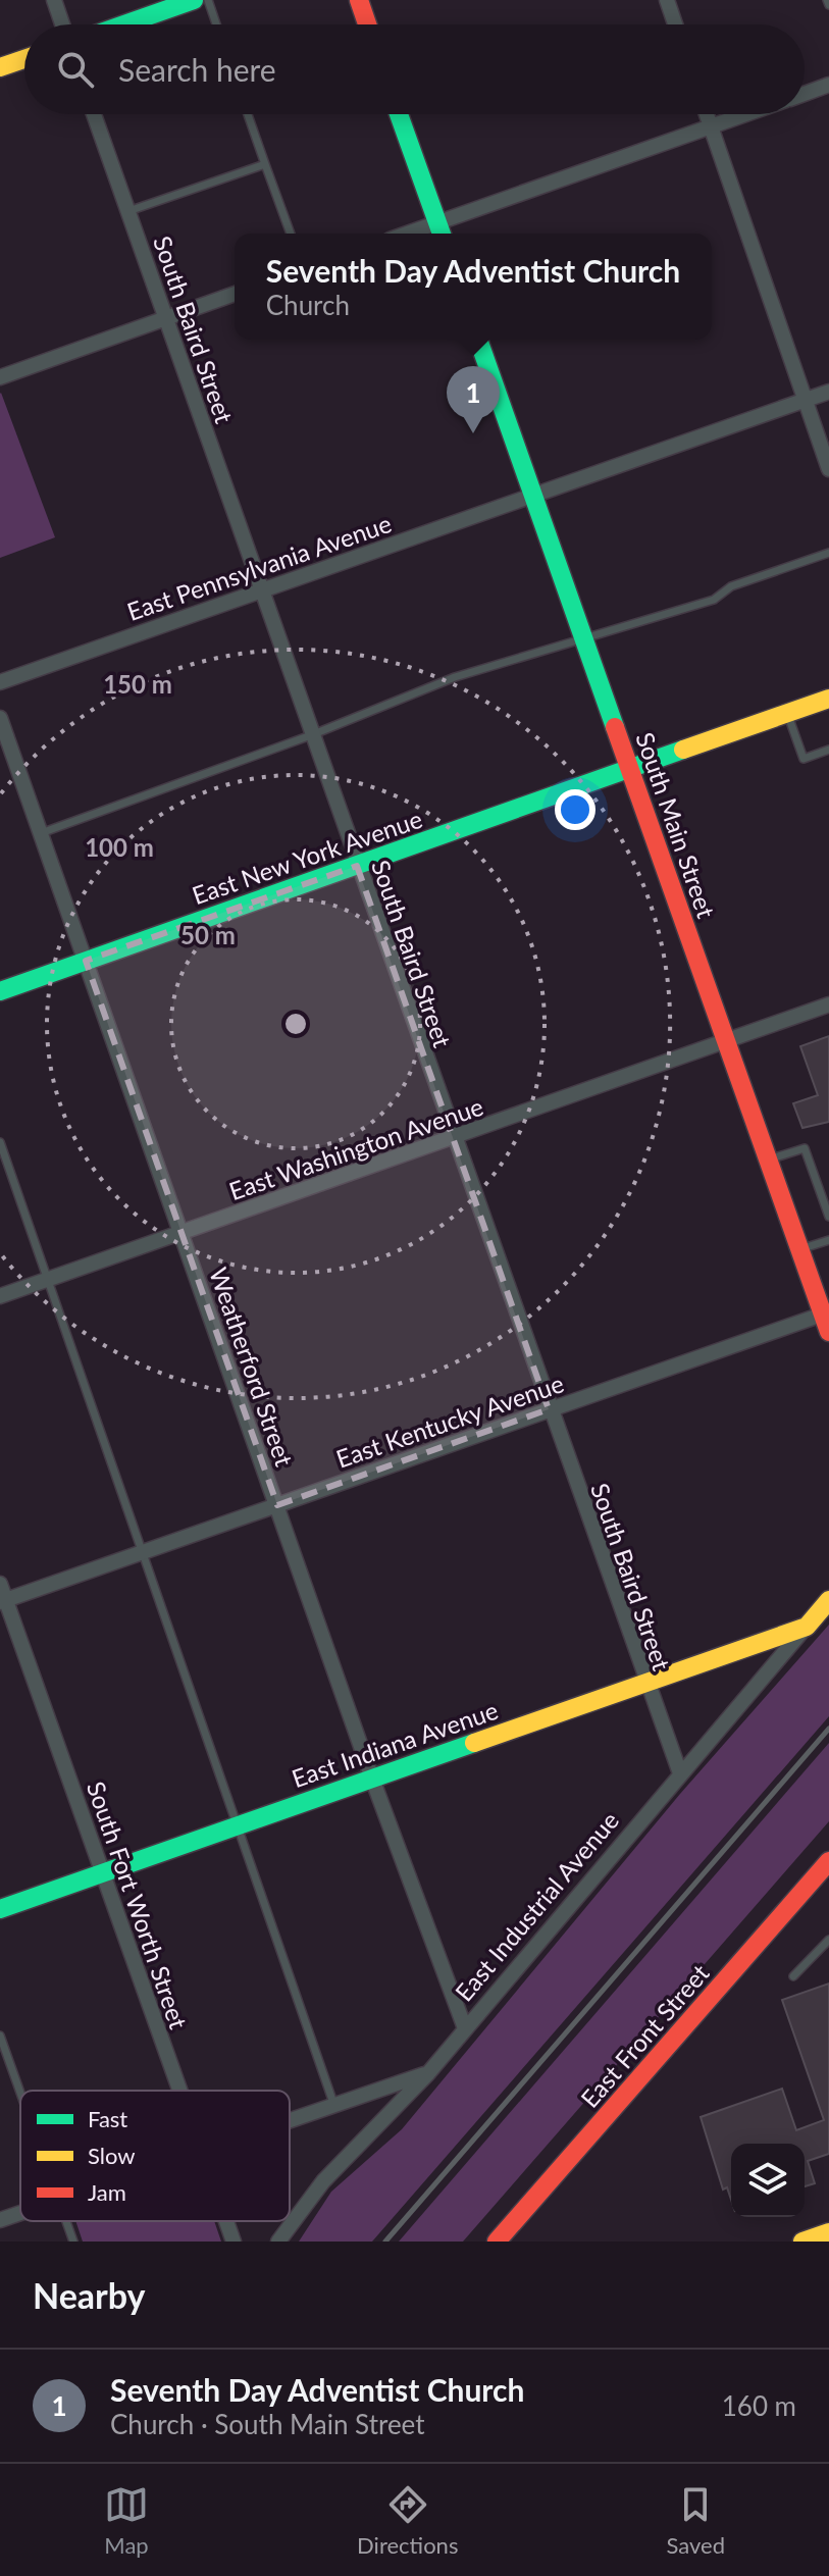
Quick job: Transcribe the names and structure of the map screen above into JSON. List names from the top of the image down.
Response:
{
  "streets": {
    "street": [
      "South Baird Street",
      "East Pennsylvania Avenue",
      "South Main Street",
      "East New York Avenue",
      "East Washington Avenue",
      "Weatherford Street",
      "East Kentucky Avenue",
      "East Indiana Avenue",
      "South Fort Worth Street",
      "East Industrial Avenue",
      "East Front Street"
    ]
  },
  "crossings": [
    ["South Baird Street", "East Pennsylvania Avenue"],
    ["South Baird Street", "East New York Avenue"],
    ["South Baird Street", "East Washington Avenue"],
    ["South Baird Street", "East Kentucky Avenue"],
    ["South Baird Street", "East Indiana Avenue"],
    ["South Baird Street", "East Industrial Avenue"],
    ["East Pennsylvania Avenue", "South Main Street"],
    ["South Main Street", "East New York Avenue"],
    ["South Main Street", "East Washington Avenue"],
    ["South Main Street", "East Kentucky Avenue"],
    ["East New York Avenue", "Weatherford Street"],
    ["East Washington Avenue", "Weatherford Street"],
    ["Weatherford Street", "East Kentucky Avenue"],
    ["Weatherford Street", "East Indiana Avenue"],
    ["Weatherford Street", "East Industrial Avenue"],
    ["East Kentucky Avenue", "South Fort Worth Street"],
    ["East Indiana Avenue", "South Fort Worth Street"],
    ["East Indiana Avenue", "East Industrial Avenue"]
  ],
  "legend": ["Fast", "Slow", "Jam"],
  "page": {
    "search": "Search here",
    "popup": ["Seventh Day Adventist Church", "Church"],
    "pins": "1",
    "heading": "Nearby",
    "list": [
      {
        "mark": "1",
        "name": "Seventh Day Adventist Church",
        "note": "Church · South Main Street",
        "value": "160 m"
      }
    ],
    "nav": ["Map", "Directions", "Saved"]
  },
  "rings": ["150 m", "100 m", "50 m"]
}
